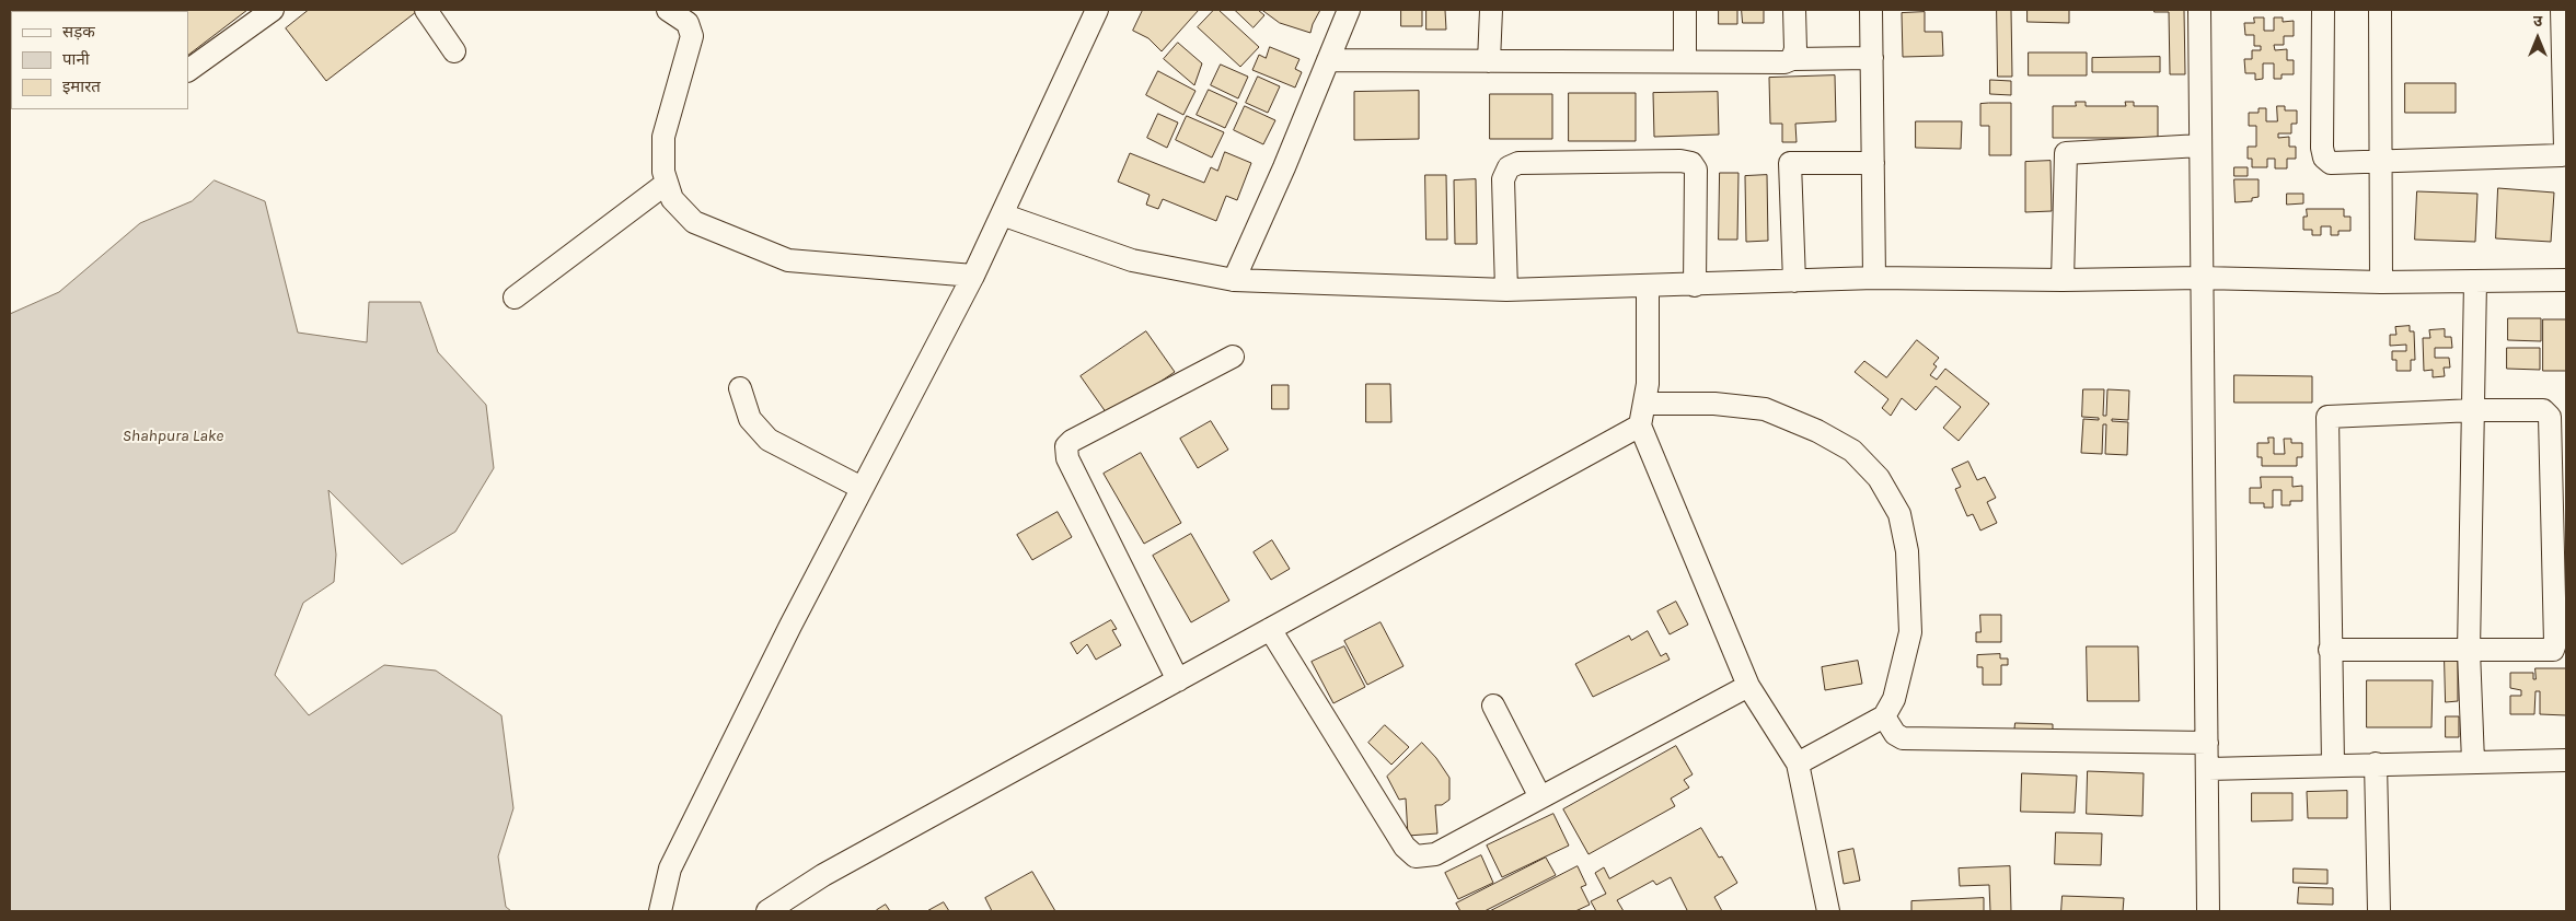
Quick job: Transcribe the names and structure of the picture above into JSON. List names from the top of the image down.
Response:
{
  "water": ["Shahpura Lake"],
  "legend": ["सड़क", "पानी", "इमारत"],
  "north": "top"
}
